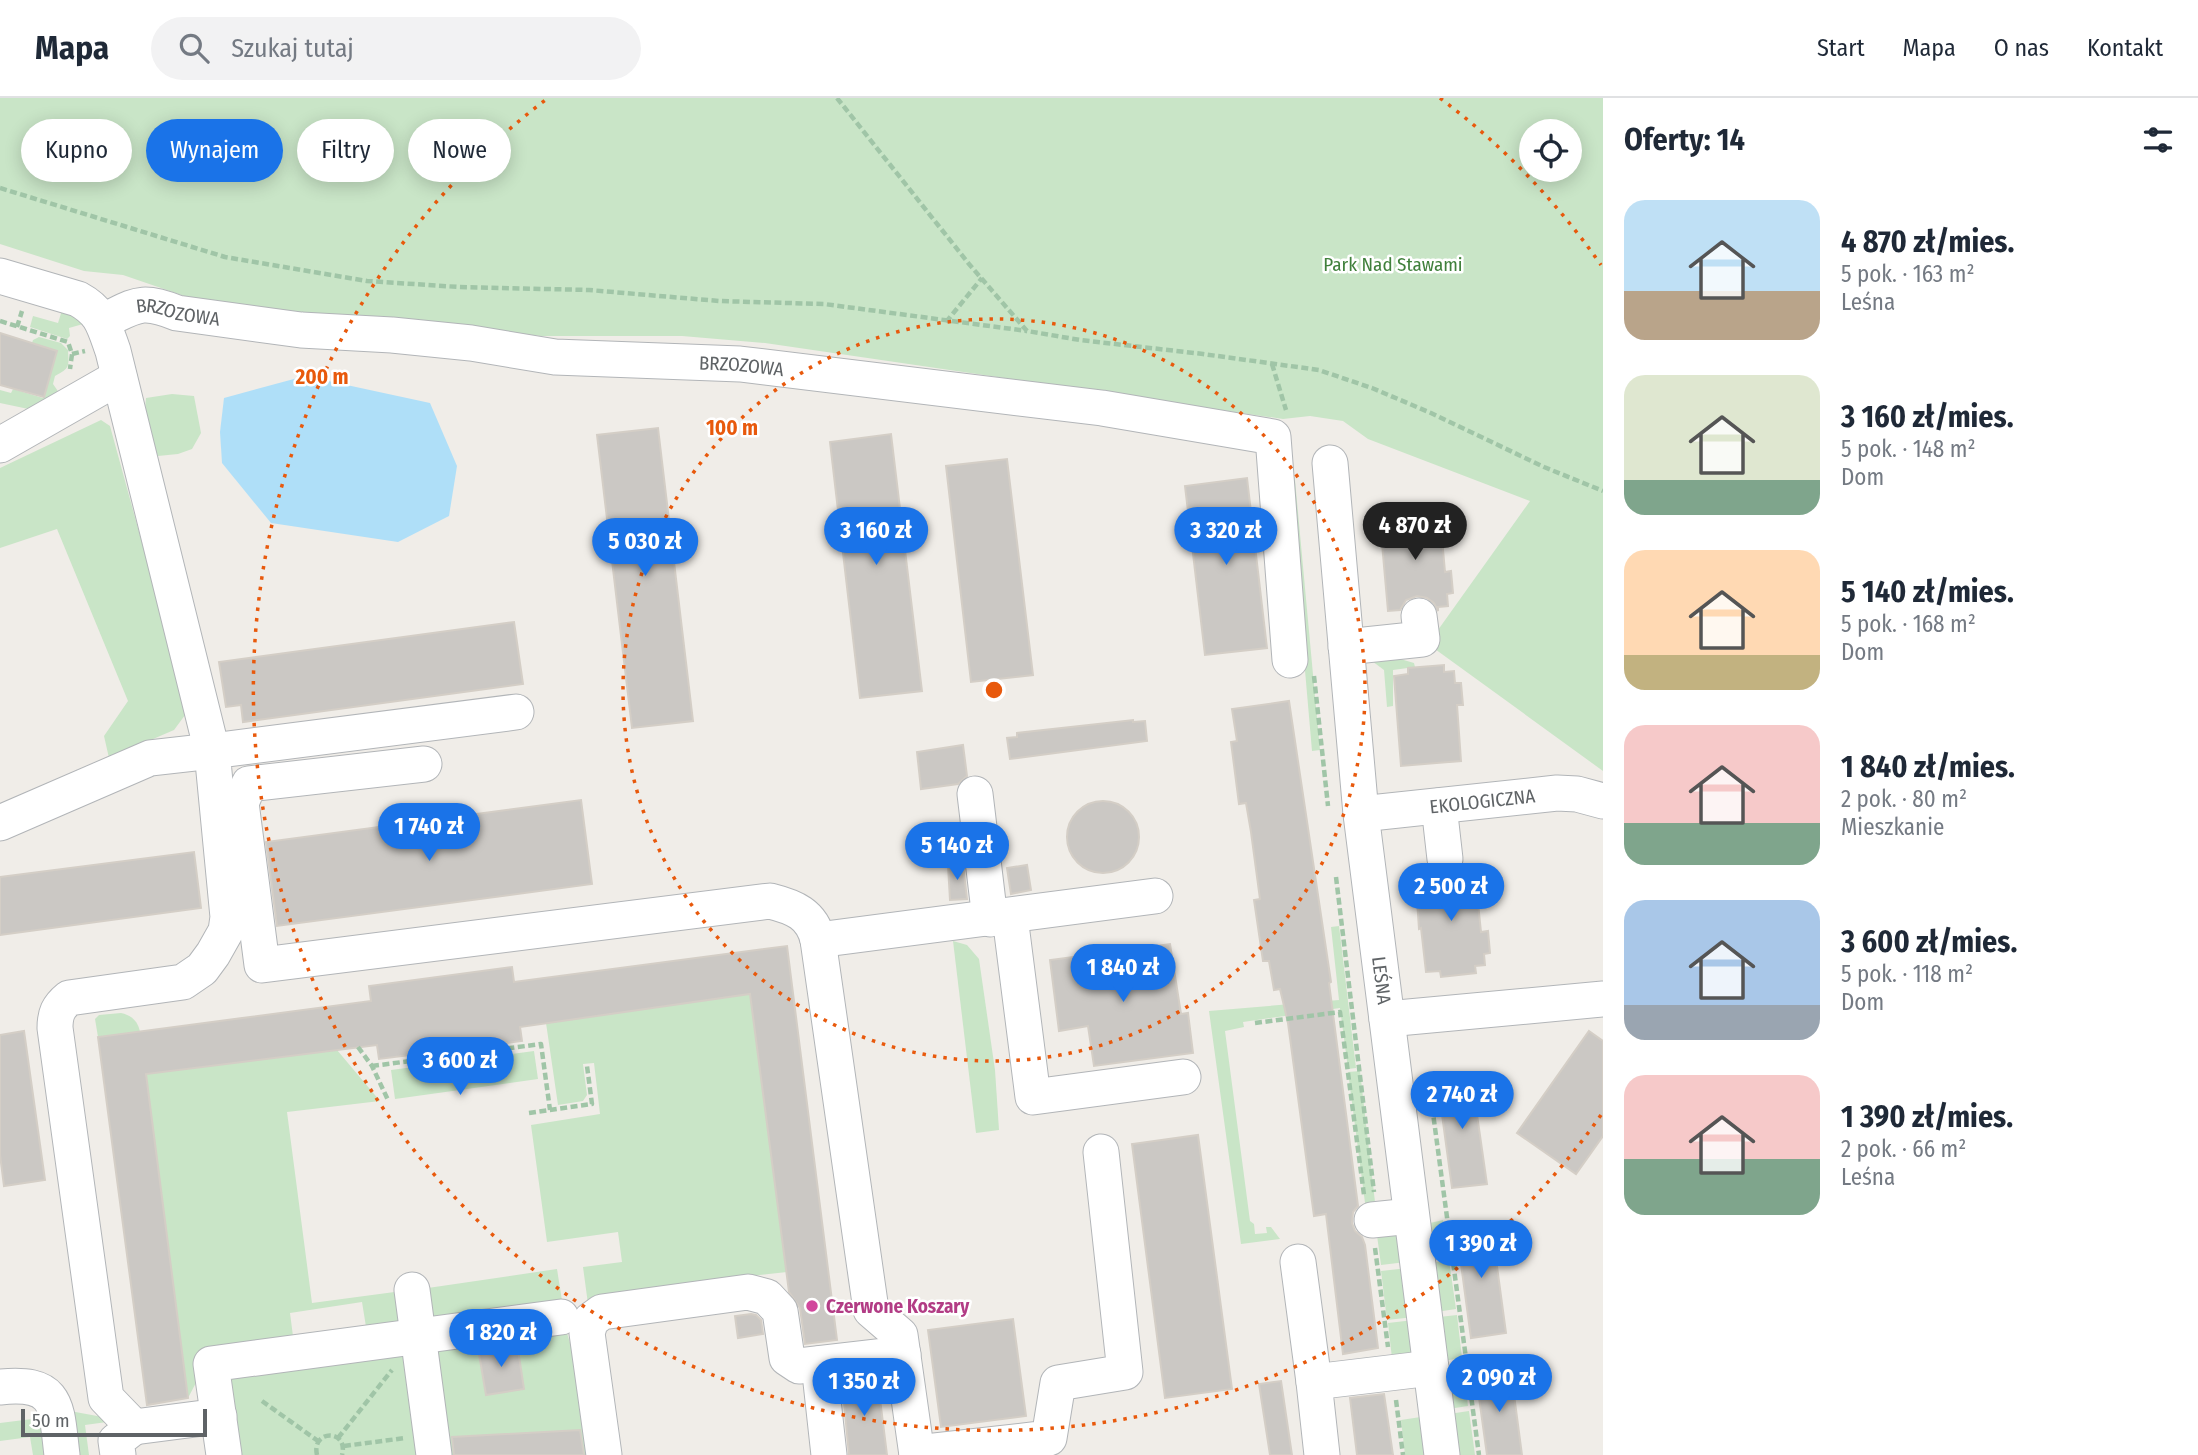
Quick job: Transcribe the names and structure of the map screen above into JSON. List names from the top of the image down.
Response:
{
  "streets": {
    "street": ["BRZOZOWA", "EKOLOGICZNA", "LEŚNA"]
  },
  "crossings": [
    ["EKOLOGICZNA", "LEŚNA"]
  ],
  "parks": ["Park Nad Stawami"],
  "places": ["Czerwone Koszary"],
  "scale_bar": "50 m",
  "page": {
    "header": "Mapa",
    "search": "Szukaj tutaj",
    "nav": [
      "Start",
      "Mapa",
      "O nas",
      "Kontakt"
    ],
    "heading": "Oferty: 14",
    "chip": [
      "Kupno",
      "Wynajem",
      "Filtry",
      "Nowe"
    ],
    "list": [
      {
        "name": "4 870 zł/mies.",
        "note": "5 pok. · 163 m² · Leśna"
      },
      {
        "name": "3 160 zł/mies.",
        "note": "5 pok. · 148 m² · Dom"
      },
      {
        "name": "5 140 zł/mies.",
        "note": "5 pok. · 168 m² · Dom"
      },
      {
        "name": "1 840 zł/mies.",
        "note": "2 pok. · 80 m² · Mieszkanie"
      },
      {
        "name": "3 600 zł/mies.",
        "note": "5 pok. · 118 m² · Dom"
      },
      {
        "name": "1 390 zł/mies.",
        "note": "2 pok. · 66 m² · Leśna"
      }
    ],
    "price": [
      "4 870 zł",
      "3 160 zł",
      "3 320 zł",
      "5 030 zł",
      "1 740 zł",
      "5 140 zł",
      "2 500 zł",
      "1 840 zł",
      "3 600 zł",
      "2 740 zł",
      "1 390 zł",
      "1 820 zł",
      "2 090 zł",
      "1 350 zł"
    ],
    "scale": "50 m"
  },
  "rings": ["200 m", "100 m"]
}
